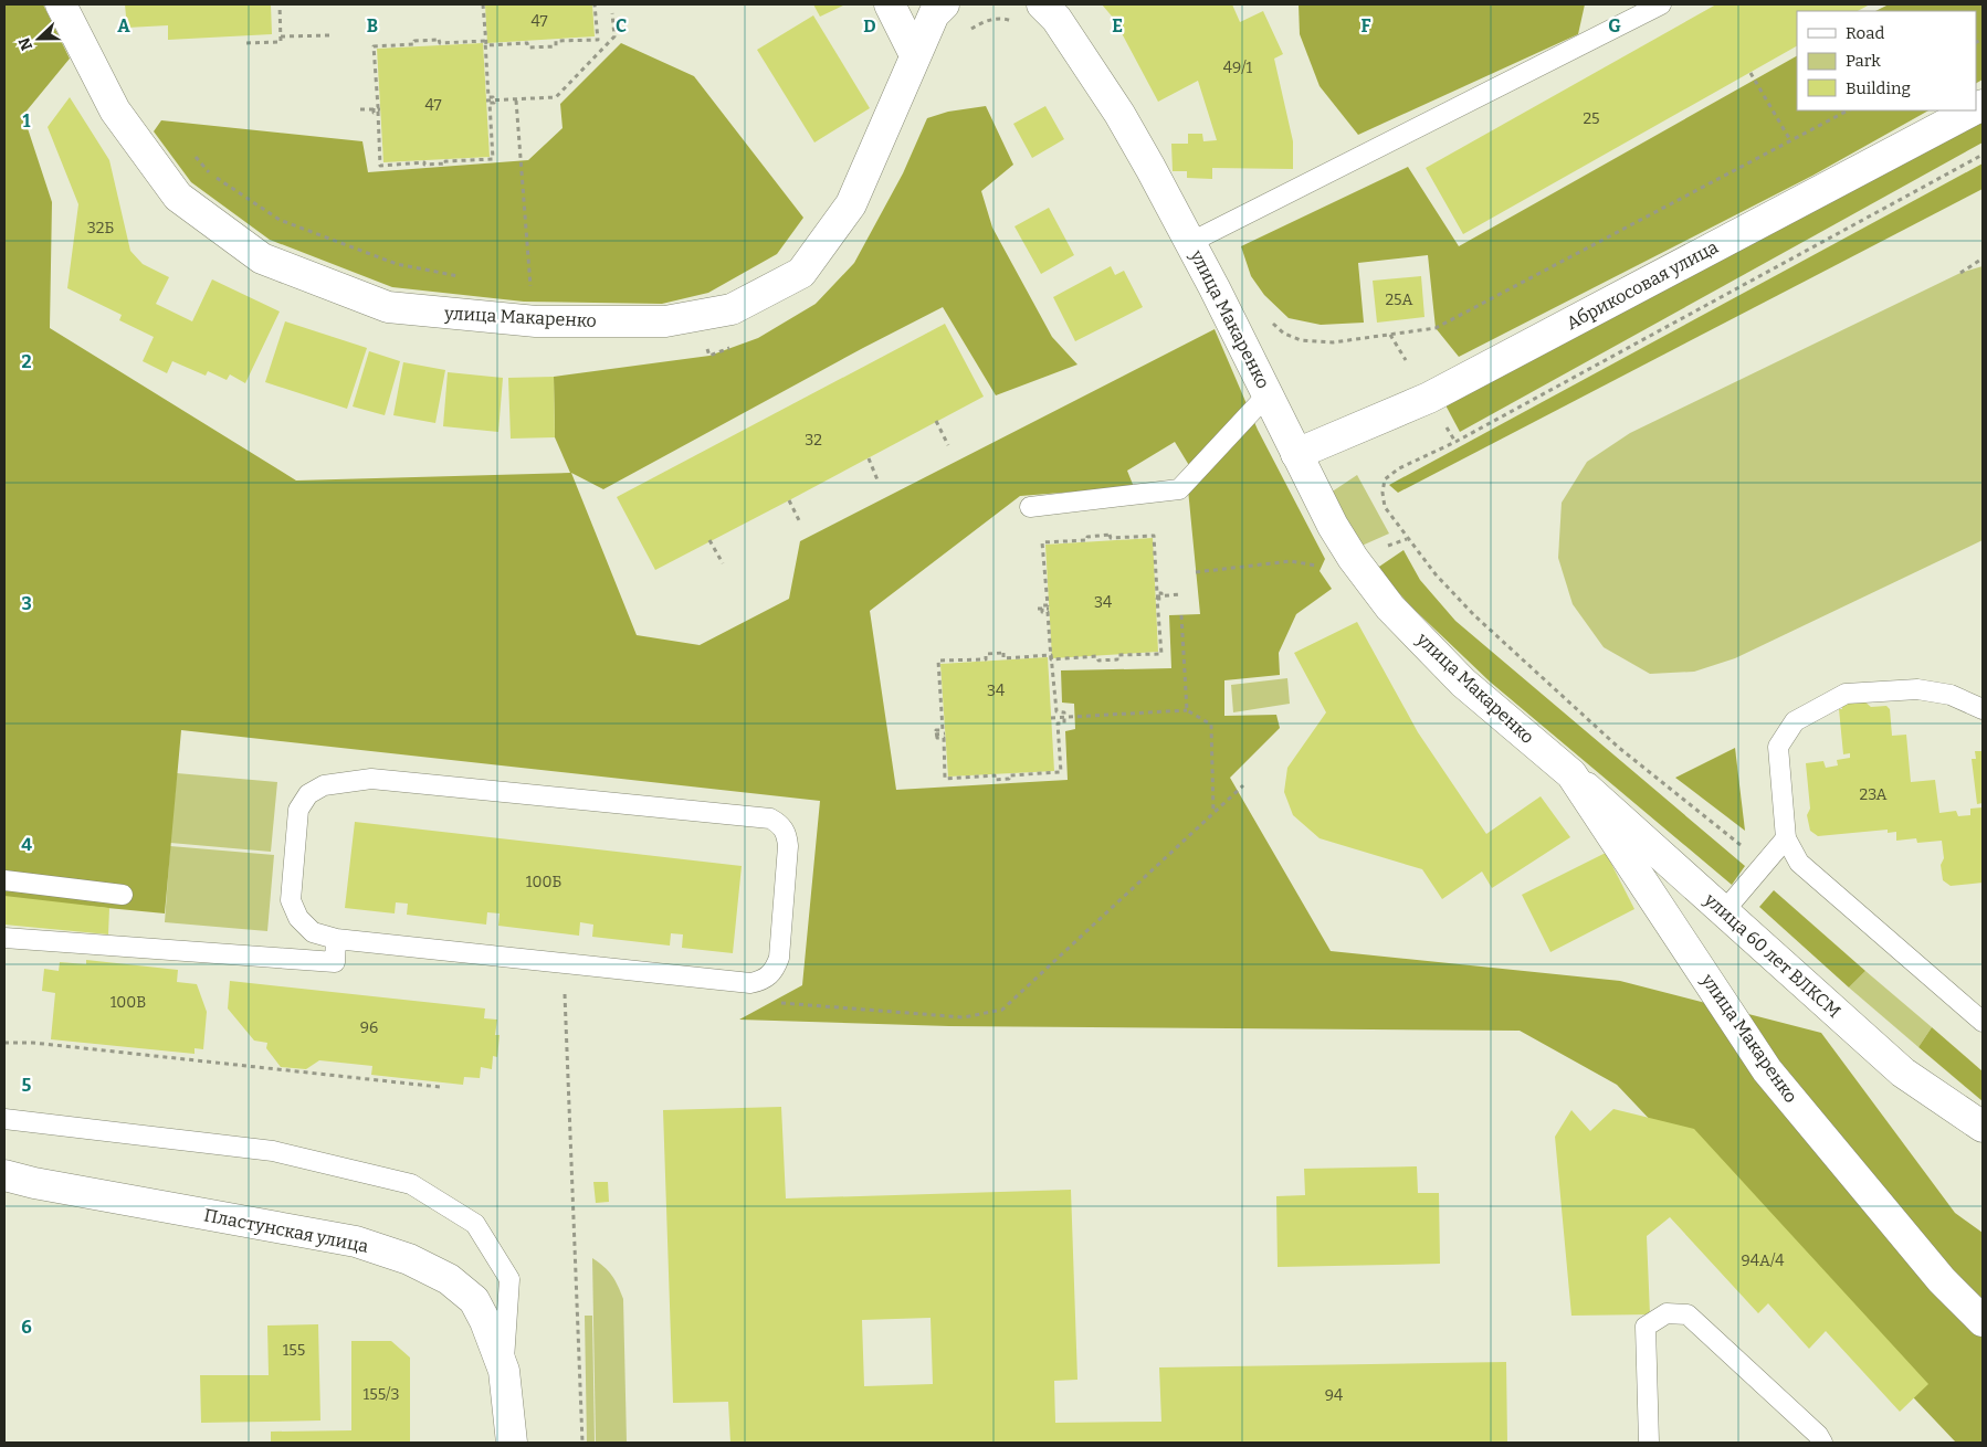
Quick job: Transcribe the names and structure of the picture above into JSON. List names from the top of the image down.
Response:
{
  "streets": {
    "street": [
      "Абрикосовая улица",
      "улица Макаренко",
      "улица 60 лет ВЛКСМ",
      "Пластунская улица"
    ]
  },
  "crossings": [
    ["Абрикосовая улица", "улица Макаренко"],
    ["улица Макаренко", "улица 60 лет ВЛКСМ"]
  ],
  "house_numbers": [
    "47",
    "49/1",
    "47",
    "25",
    "32Б",
    "25А",
    "32",
    "34",
    "34",
    "23А",
    "100Б",
    "100В",
    "96",
    "94А/4",
    "155",
    "155/3",
    "94"
  ],
  "legend": ["Road", "Park", "Building"],
  "north": "left",
  "grid": {
    "columns": [
      "A",
      "B",
      "C",
      "D",
      "E",
      "F",
      "G"
    ],
    "rows": [
      "1",
      "2",
      "3",
      "4",
      "5",
      "6"
    ]
  }
}
